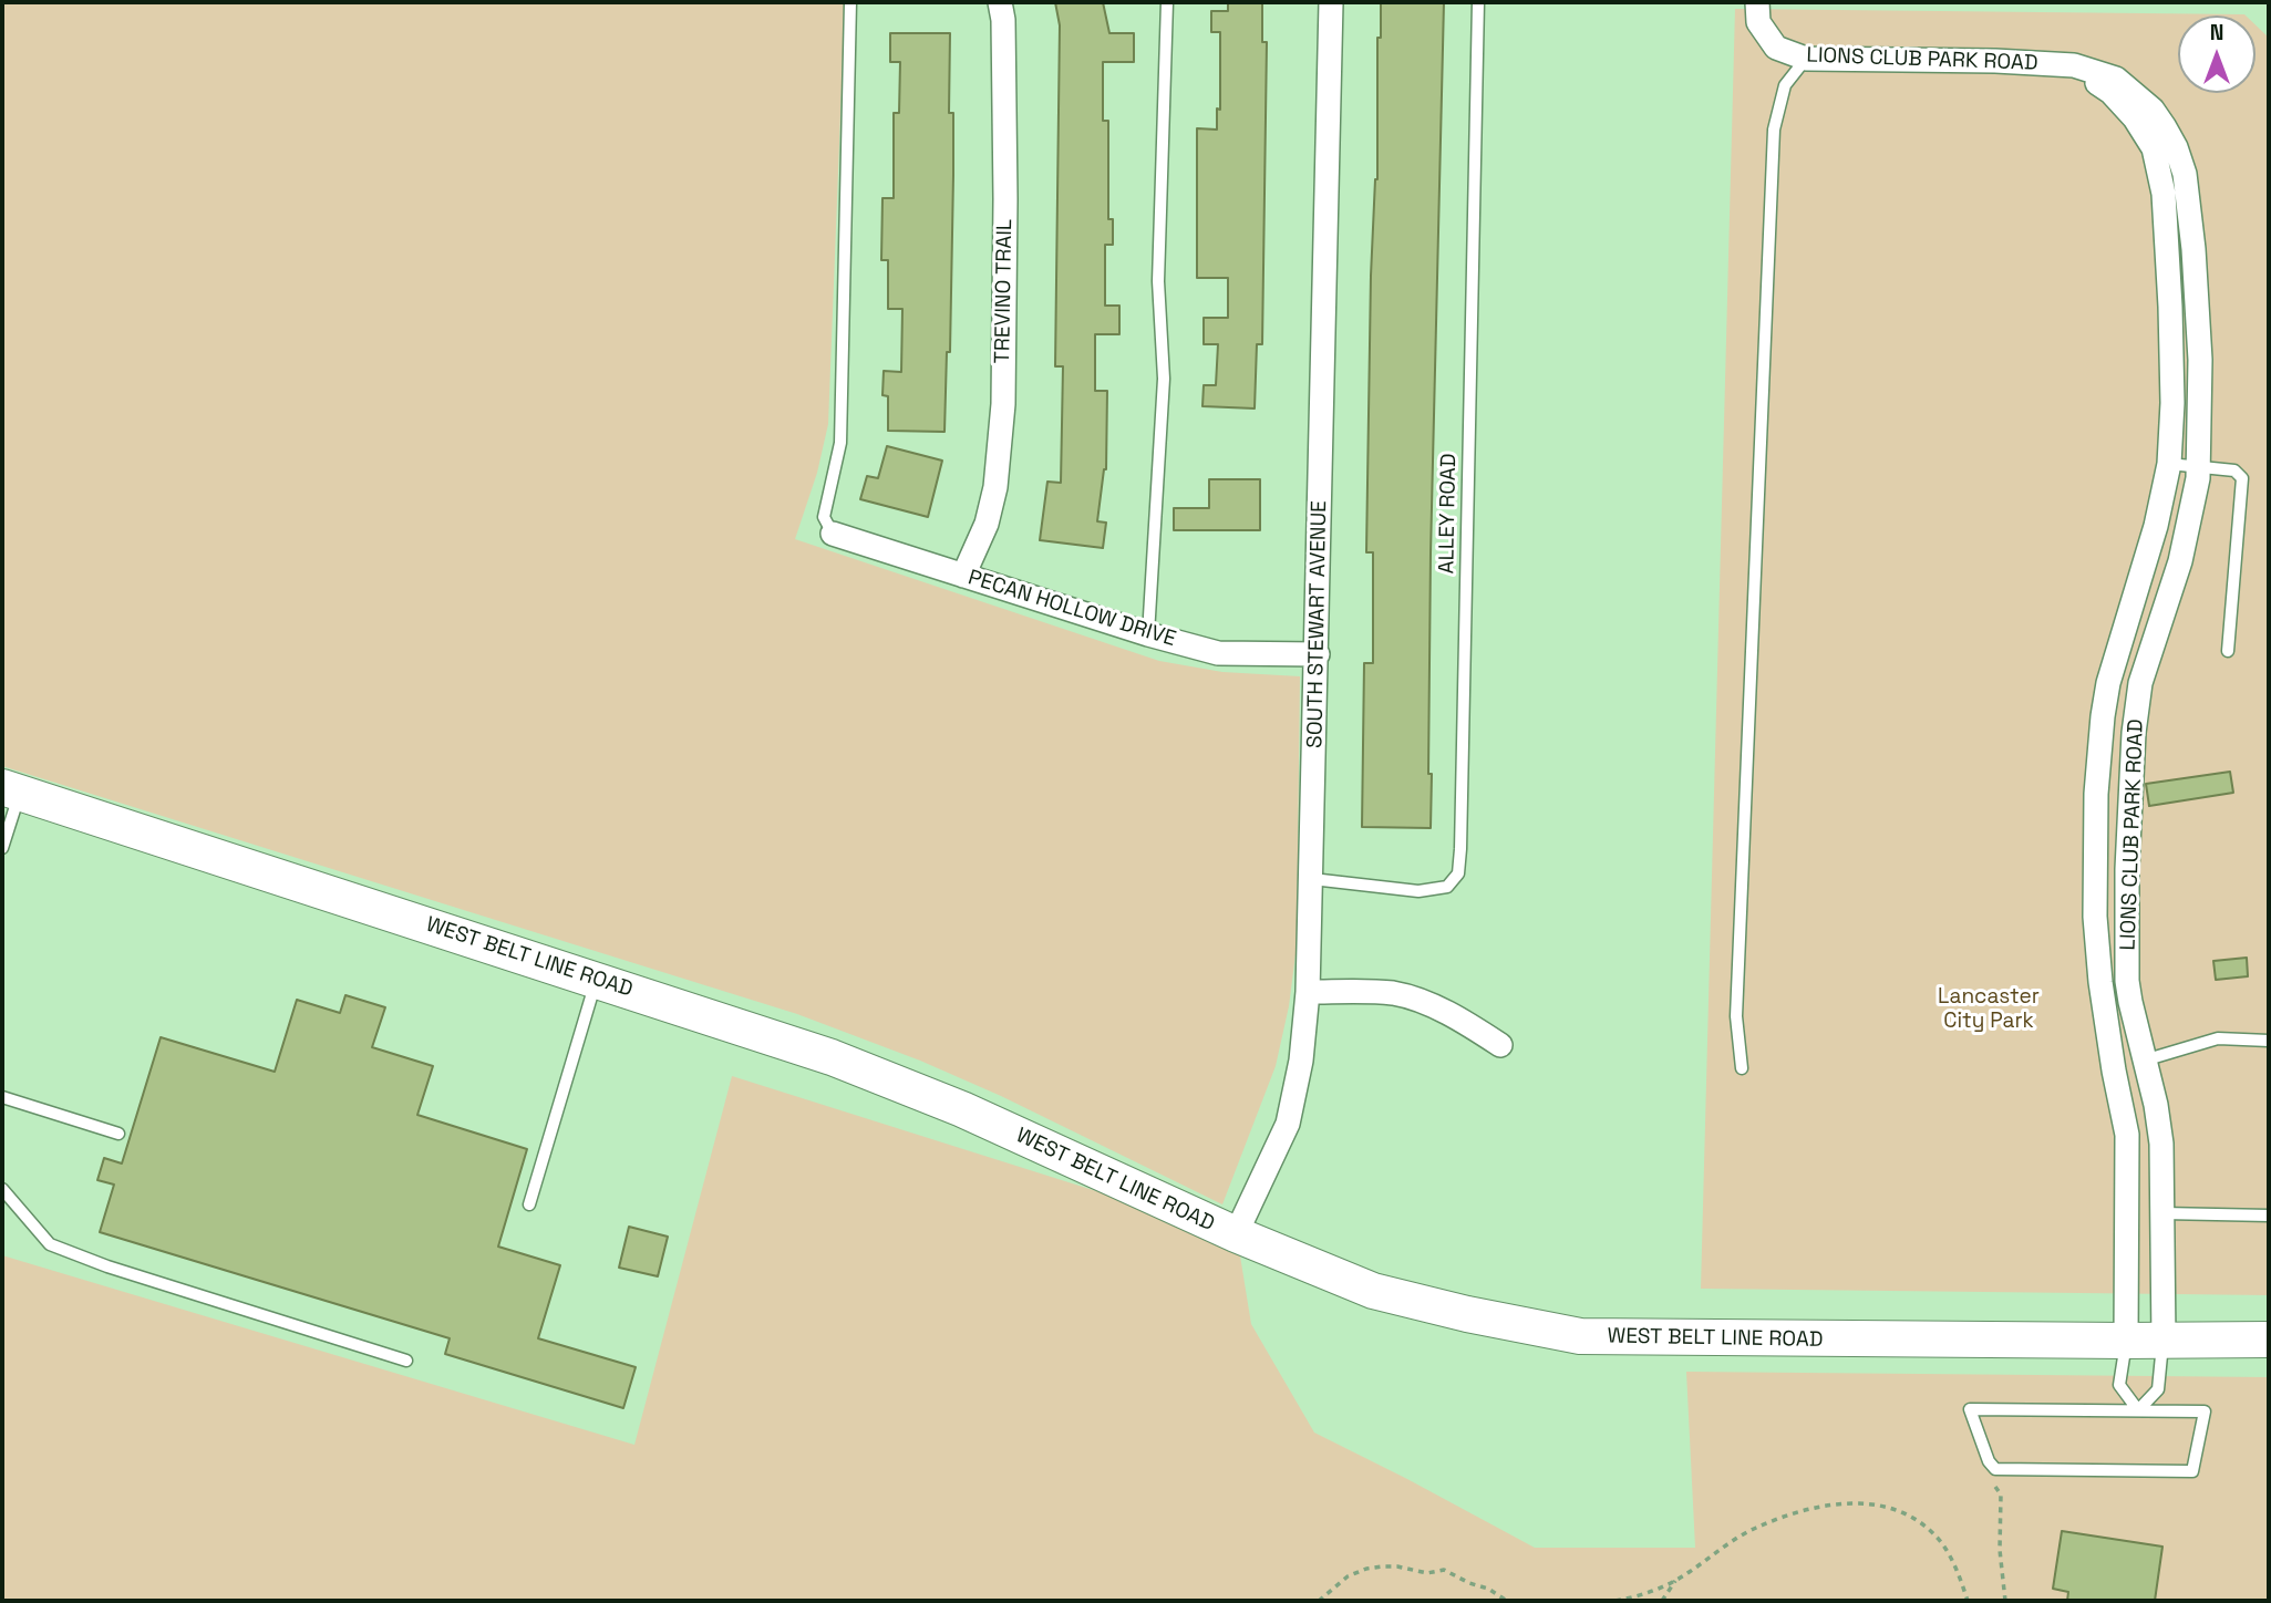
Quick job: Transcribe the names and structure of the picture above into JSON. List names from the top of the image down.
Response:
{
  "streets": {
    "main road": ["WEST BELT LINE ROAD"],
    "street": [
      "LIONS CLUB PARK ROAD",
      "TREVINO TRAIL",
      "PECAN HOLLOW DRIVE",
      "SOUTH STEWART AVENUE"
    ],
    "lane": ["ALLEY ROAD"]
  },
  "crossings": [
    ["LIONS CLUB PARK ROAD", "WEST BELT LINE ROAD"],
    ["TREVINO TRAIL", "PECAN HOLLOW DRIVE"],
    ["ALLEY ROAD", "SOUTH STEWART AVENUE"],
    ["PECAN HOLLOW DRIVE", "SOUTH STEWART AVENUE"],
    ["SOUTH STEWART AVENUE", "WEST BELT LINE ROAD"]
  ],
  "parks": ["Lancaster City Park"],
  "north": "top"
}
